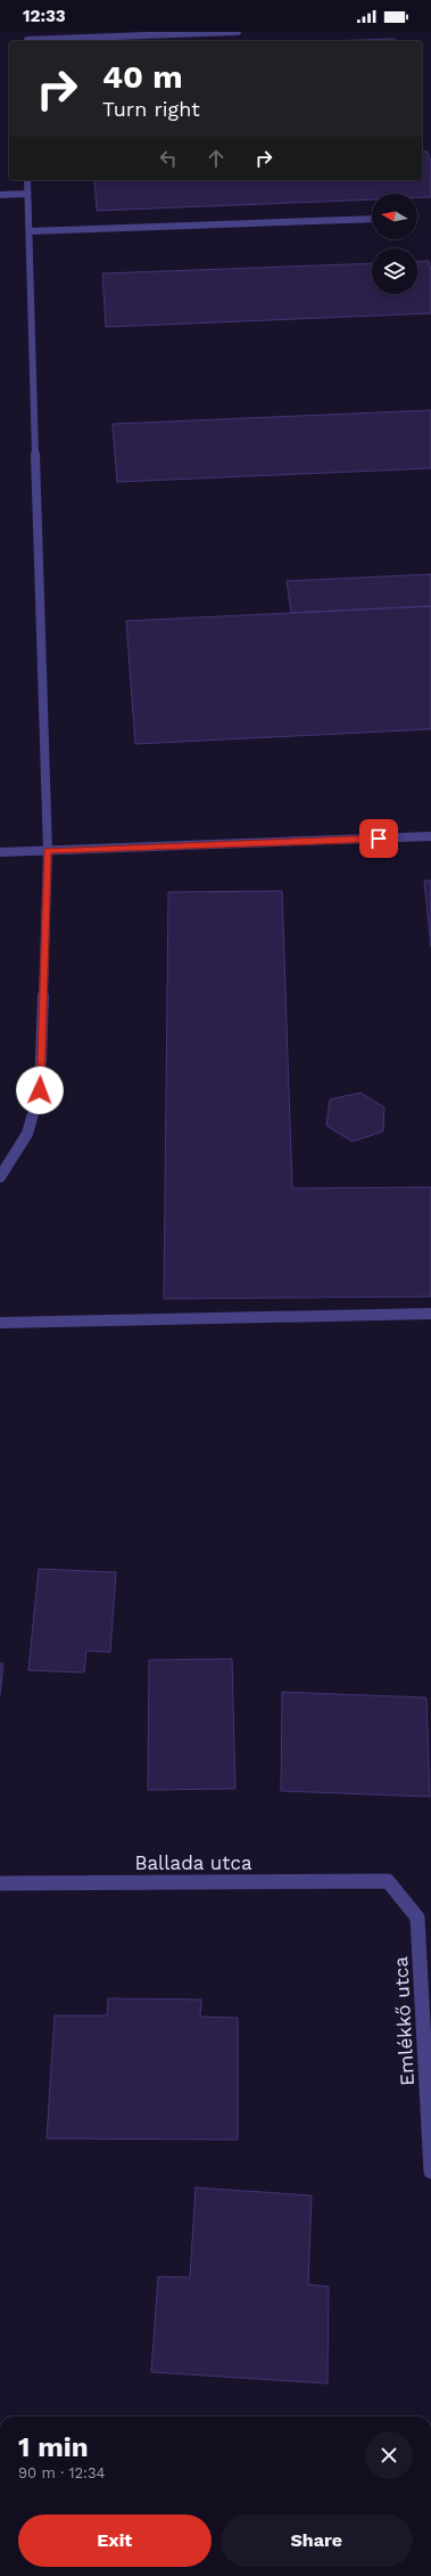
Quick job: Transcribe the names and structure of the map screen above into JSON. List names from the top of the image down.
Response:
{
  "streets": {
    "street": ["Ballada utca", "Emlékkő utca"]
  },
  "crossings": [
    ["Ballada utca", "Emlékkő utca"]
  ],
  "north": "left",
  "page": {
    "status": "12:33",
    "turn": ["40 m", "Turn right"],
    "heading": ["1 min", "90 m · 12:34"],
    "buttons": ["Exit", "Share"]
  }
}
